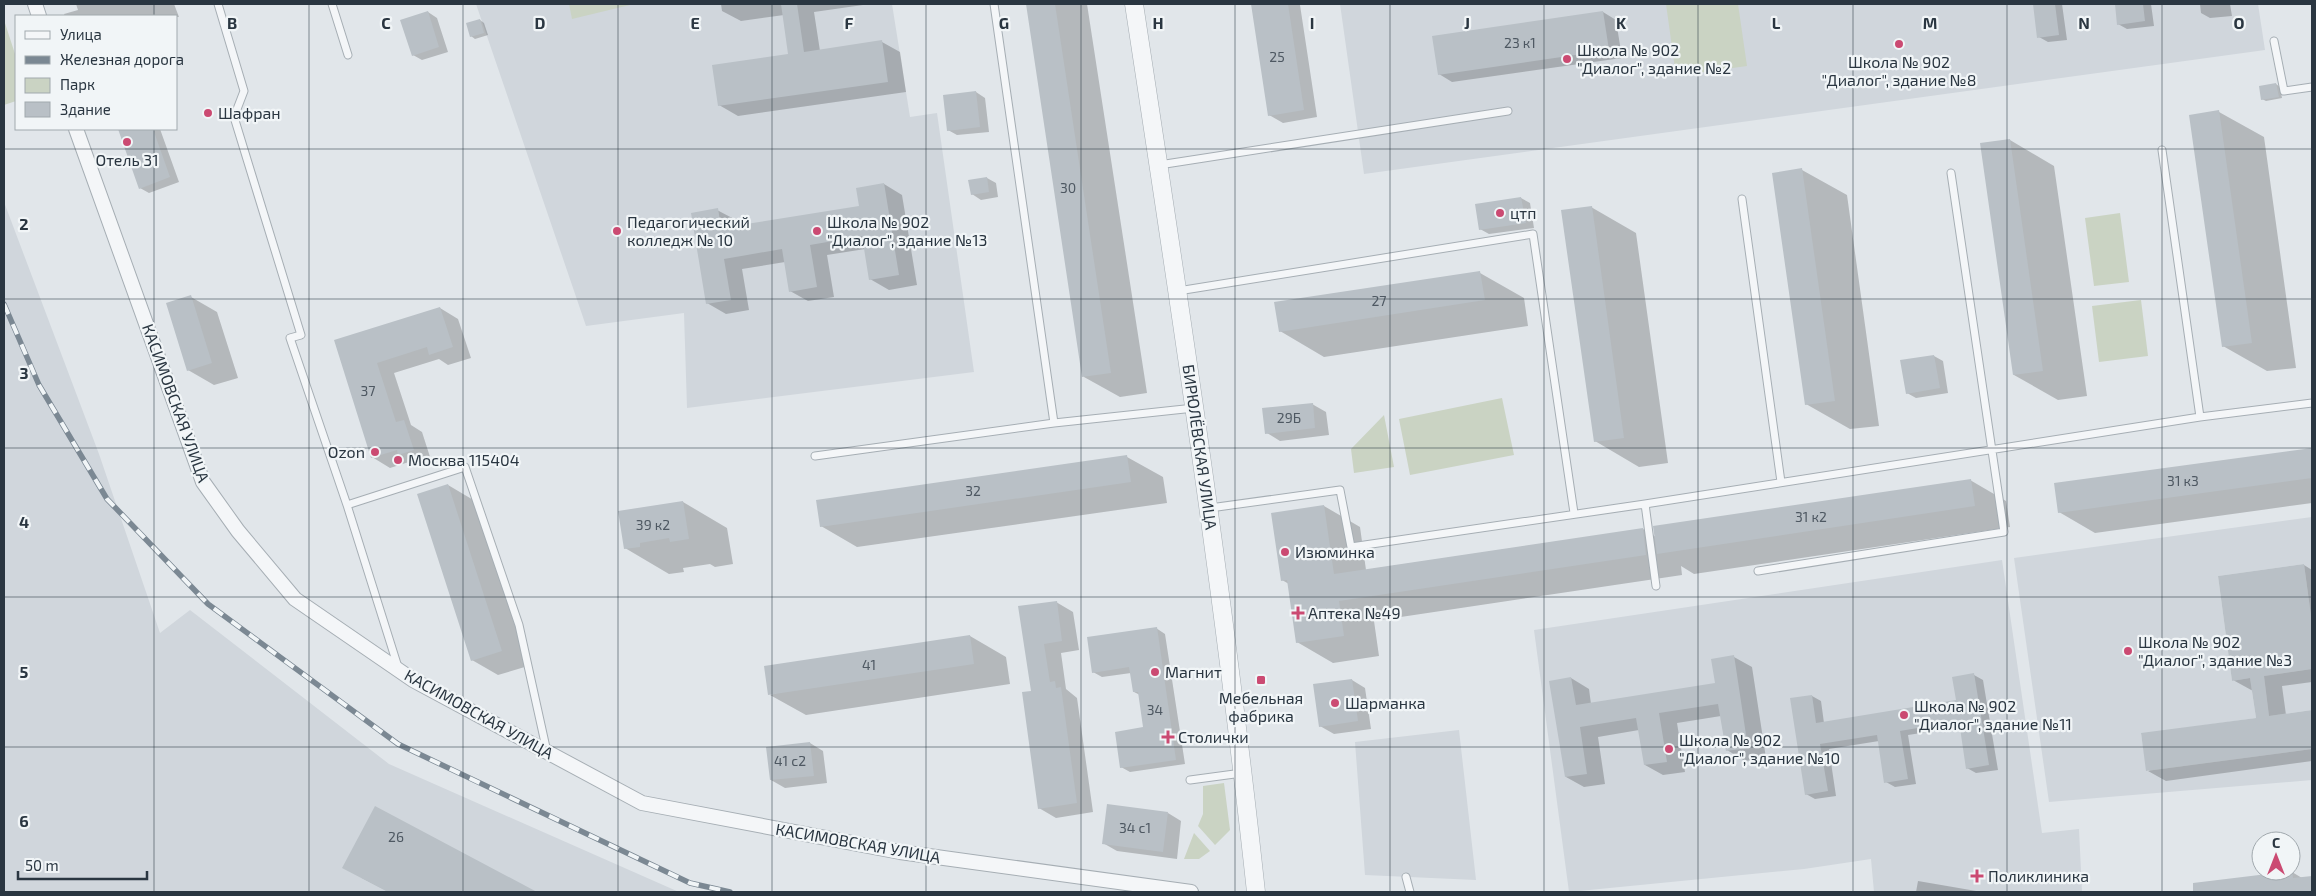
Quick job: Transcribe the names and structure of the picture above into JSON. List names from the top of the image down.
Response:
{
  "streets": {
    "street": ["КАСИМОВСКАЯ УЛИЦА", "БИРЮЛЁВСКАЯ УЛИЦА"]
  },
  "places": {
    "other": [
      "Школа № 902 \"Диалог\", здание №8",
      "Школа № 902 \"Диалог\", здание №2",
      "Шафран",
      "Отель 31",
      "цтп",
      "Педагогический колледж № 10",
      "Школа № 902 \"Диалог\", здание №13",
      "Ozon",
      "Москва 115404",
      "Изюминка",
      "Школа № 902 \"Диалог\", здание №3",
      "Магнит",
      "Шарманка",
      "Школа № 902 \"Диалог\", здание №11",
      "Школа № 902 \"Диалог\", здание №10"
    ],
    "health": ["Аптека №49", "Столички", "Поликлиника"],
    "transit": ["Мебельная фабрика"]
  },
  "house_numbers": [
    "23 к1",
    "25",
    "30",
    "27",
    "37",
    "29Б",
    "31 к3",
    "32",
    "31 к2",
    "39 к2",
    "41",
    "34",
    "41 с2",
    "34 с1",
    "26"
  ],
  "legend": [
    "Улица",
    "Железная дорога",
    "Парк",
    "Здание"
  ],
  "scale_bar": "50 m",
  "north": "top",
  "grid": {
    "columns": [
      "B",
      "C",
      "D",
      "E",
      "F",
      "G",
      "H",
      "I",
      "J",
      "K",
      "L",
      "M",
      "N",
      "O"
    ],
    "rows": [
      "2",
      "3",
      "4",
      "5",
      "6"
    ]
  }
}
